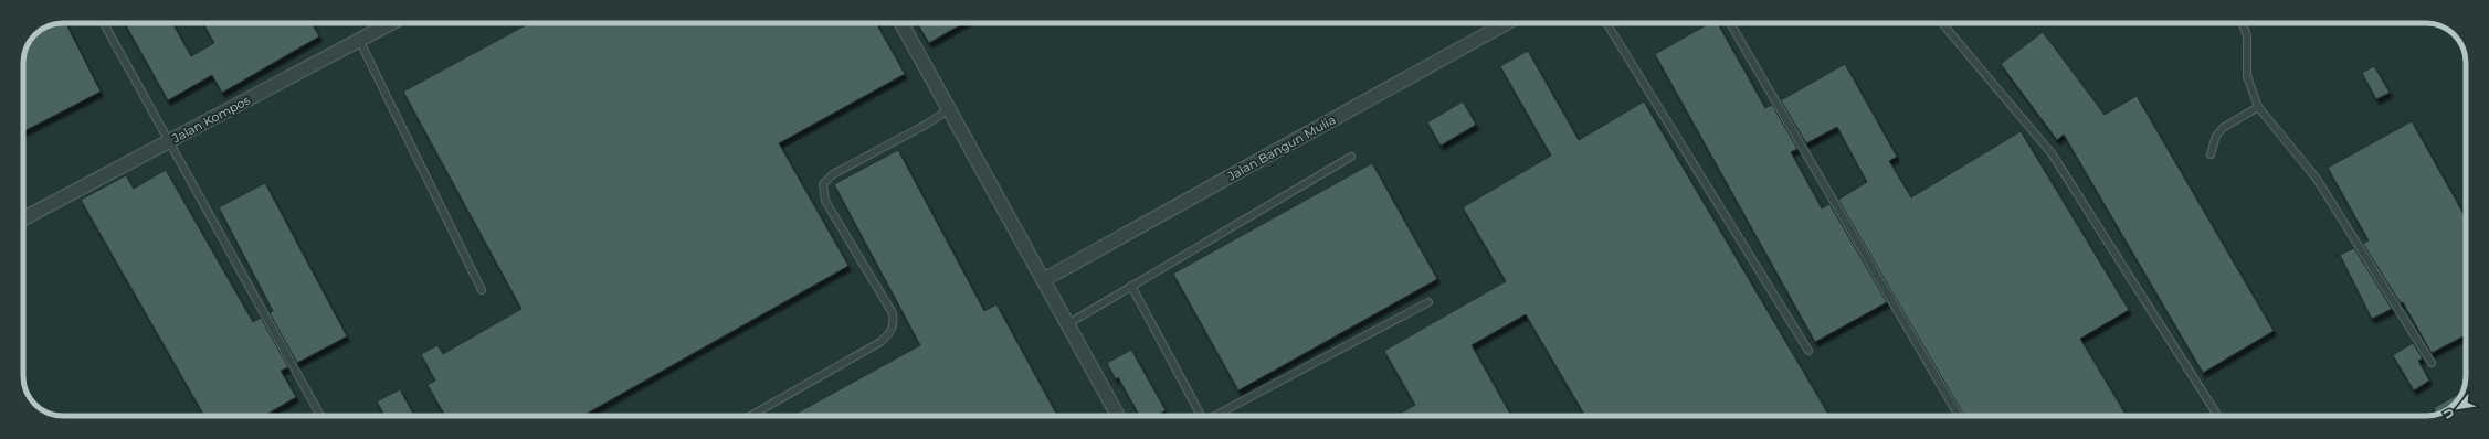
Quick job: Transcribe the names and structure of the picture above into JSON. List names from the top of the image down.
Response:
{
  "streets": {
    "street": ["Jalan Kompos", "Jalan Bangun Mulia"]
  },
  "north": "bottom left"
}
